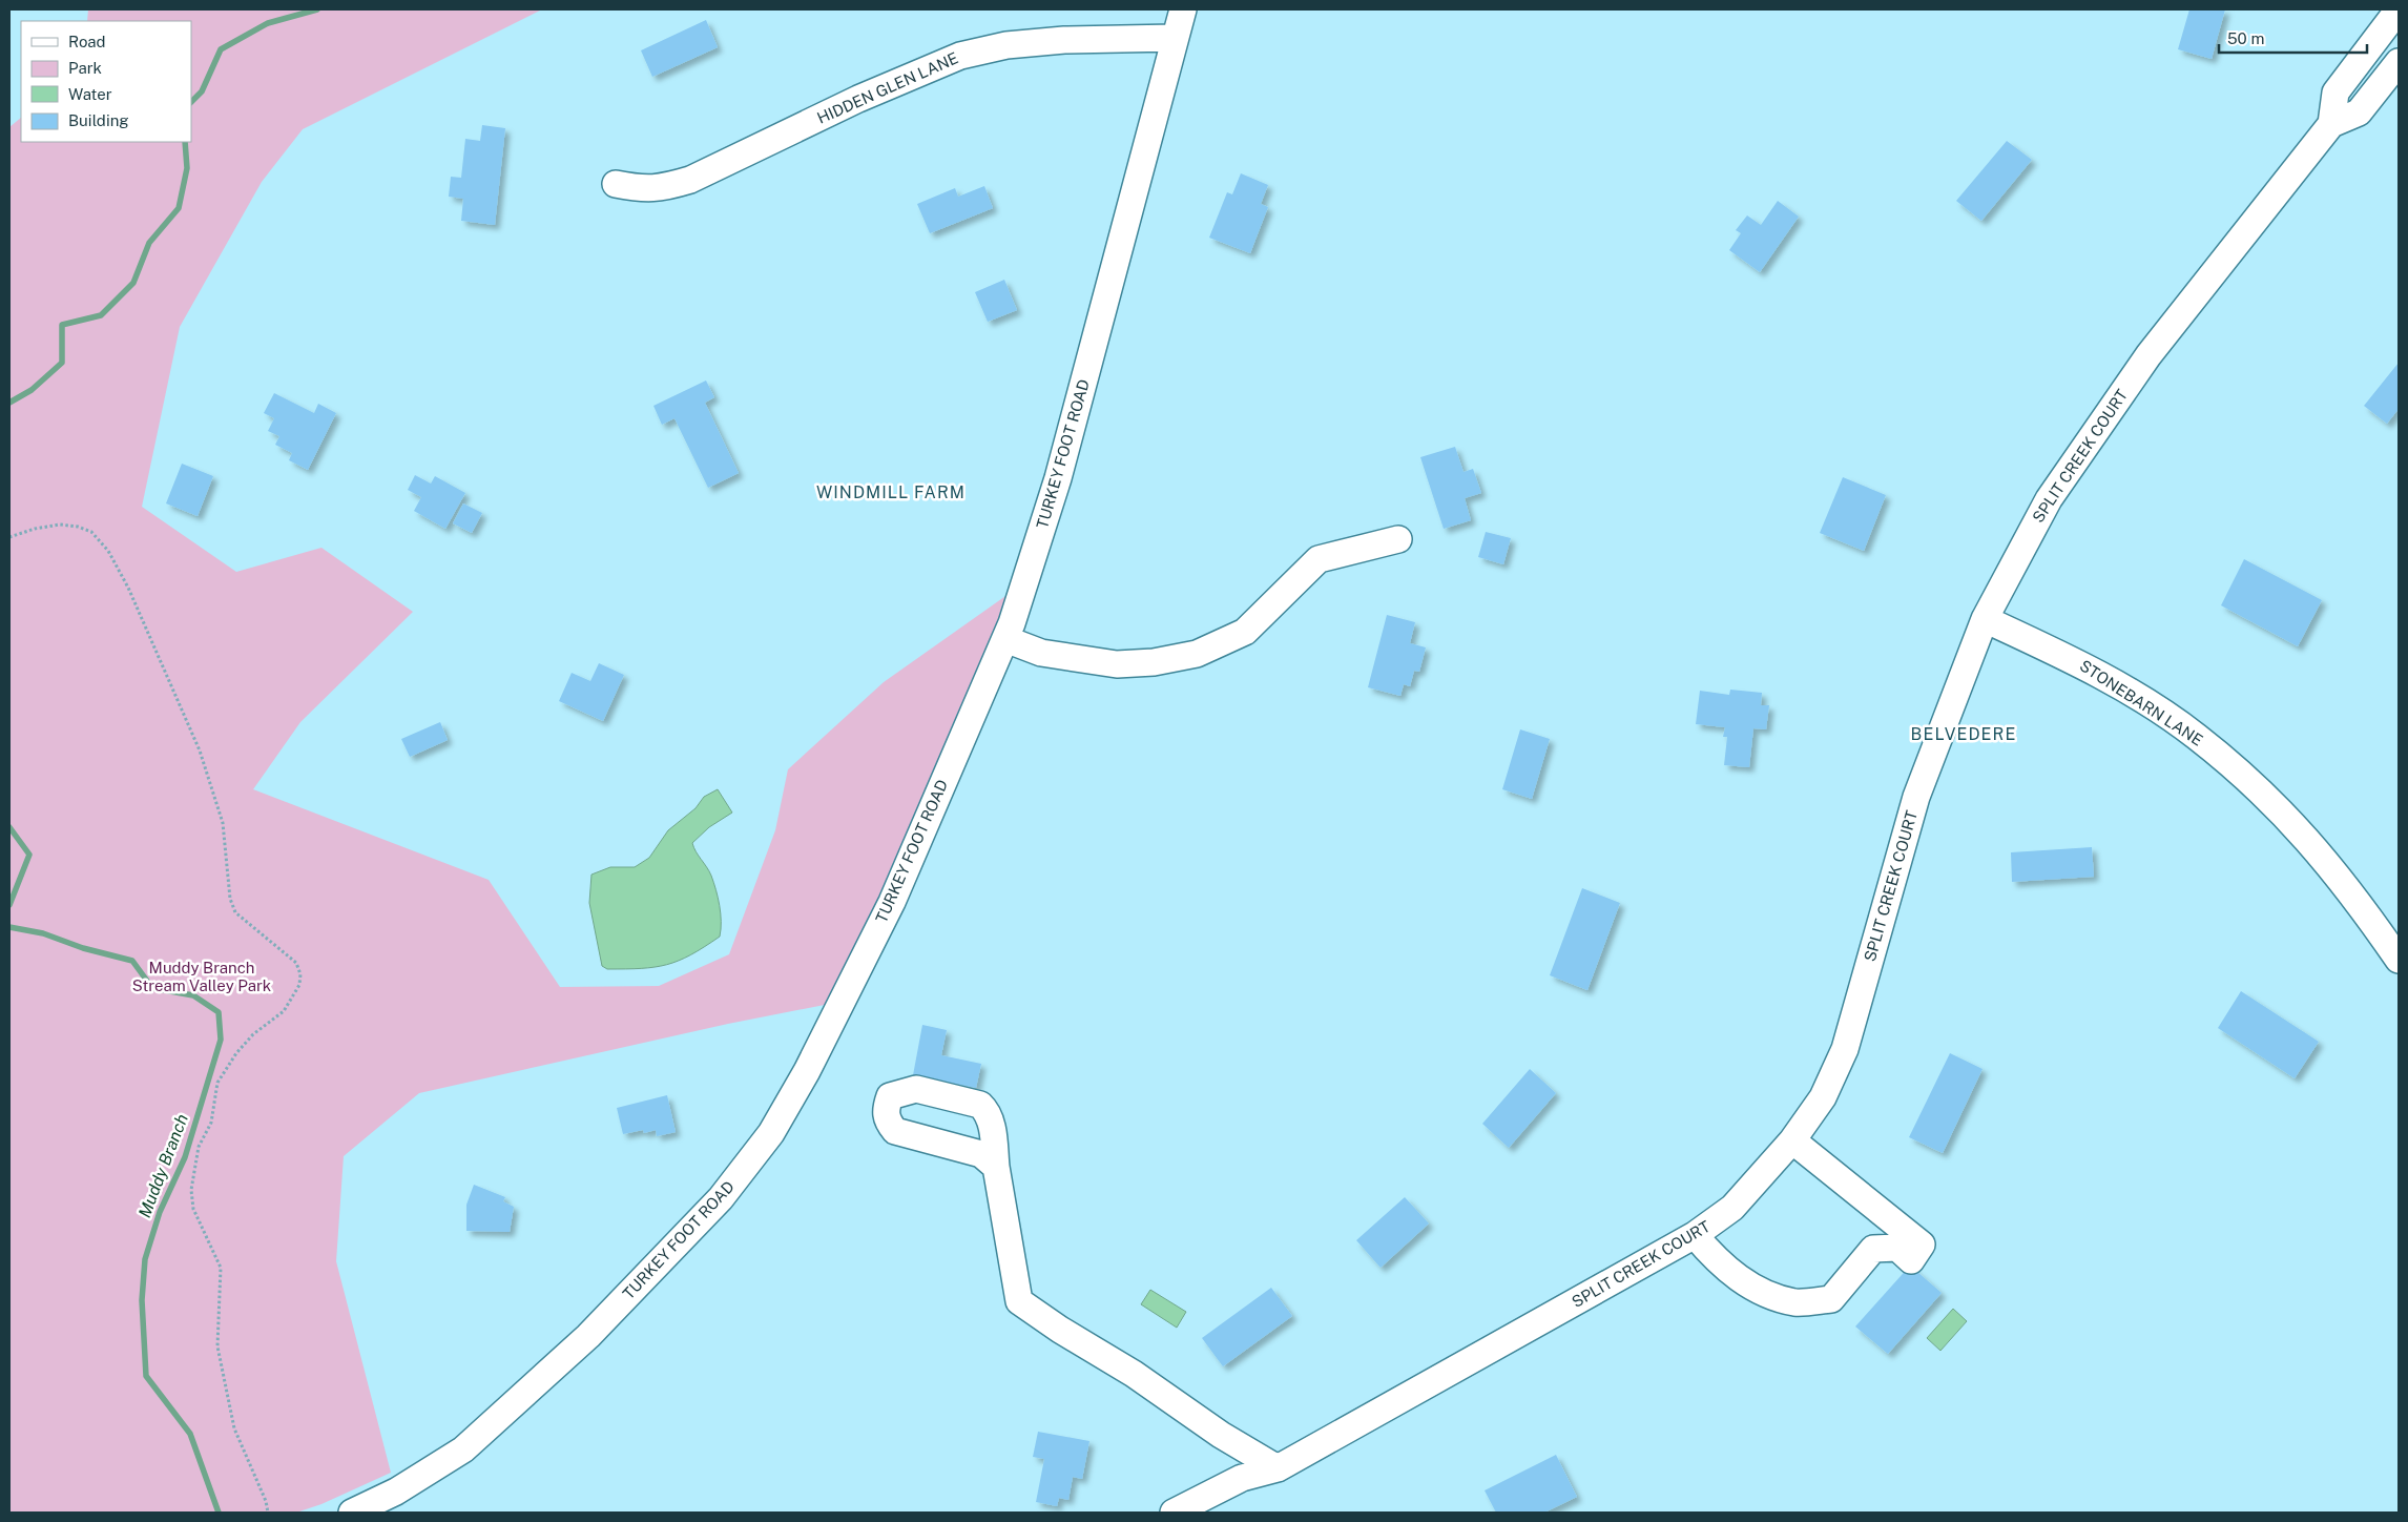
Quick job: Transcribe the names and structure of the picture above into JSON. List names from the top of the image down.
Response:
{
  "streets": {
    "street": [
      "HIDDEN GLEN LANE",
      "TURKEY FOOT ROAD",
      "SPLIT CREEK COURT",
      "STONEBARN LANE"
    ]
  },
  "crossings": [
    ["HIDDEN GLEN LANE", "TURKEY FOOT ROAD"],
    ["SPLIT CREEK COURT", "STONEBARN LANE"]
  ],
  "districts": ["WINDMILL FARM", "BELVEDERE"],
  "water": ["Muddy Branch"],
  "parks": ["Muddy Branch Stream Valley Park"],
  "legend": [
    "Road",
    "Park",
    "Water",
    "Building"
  ],
  "scale_bar": "50 m"
}
